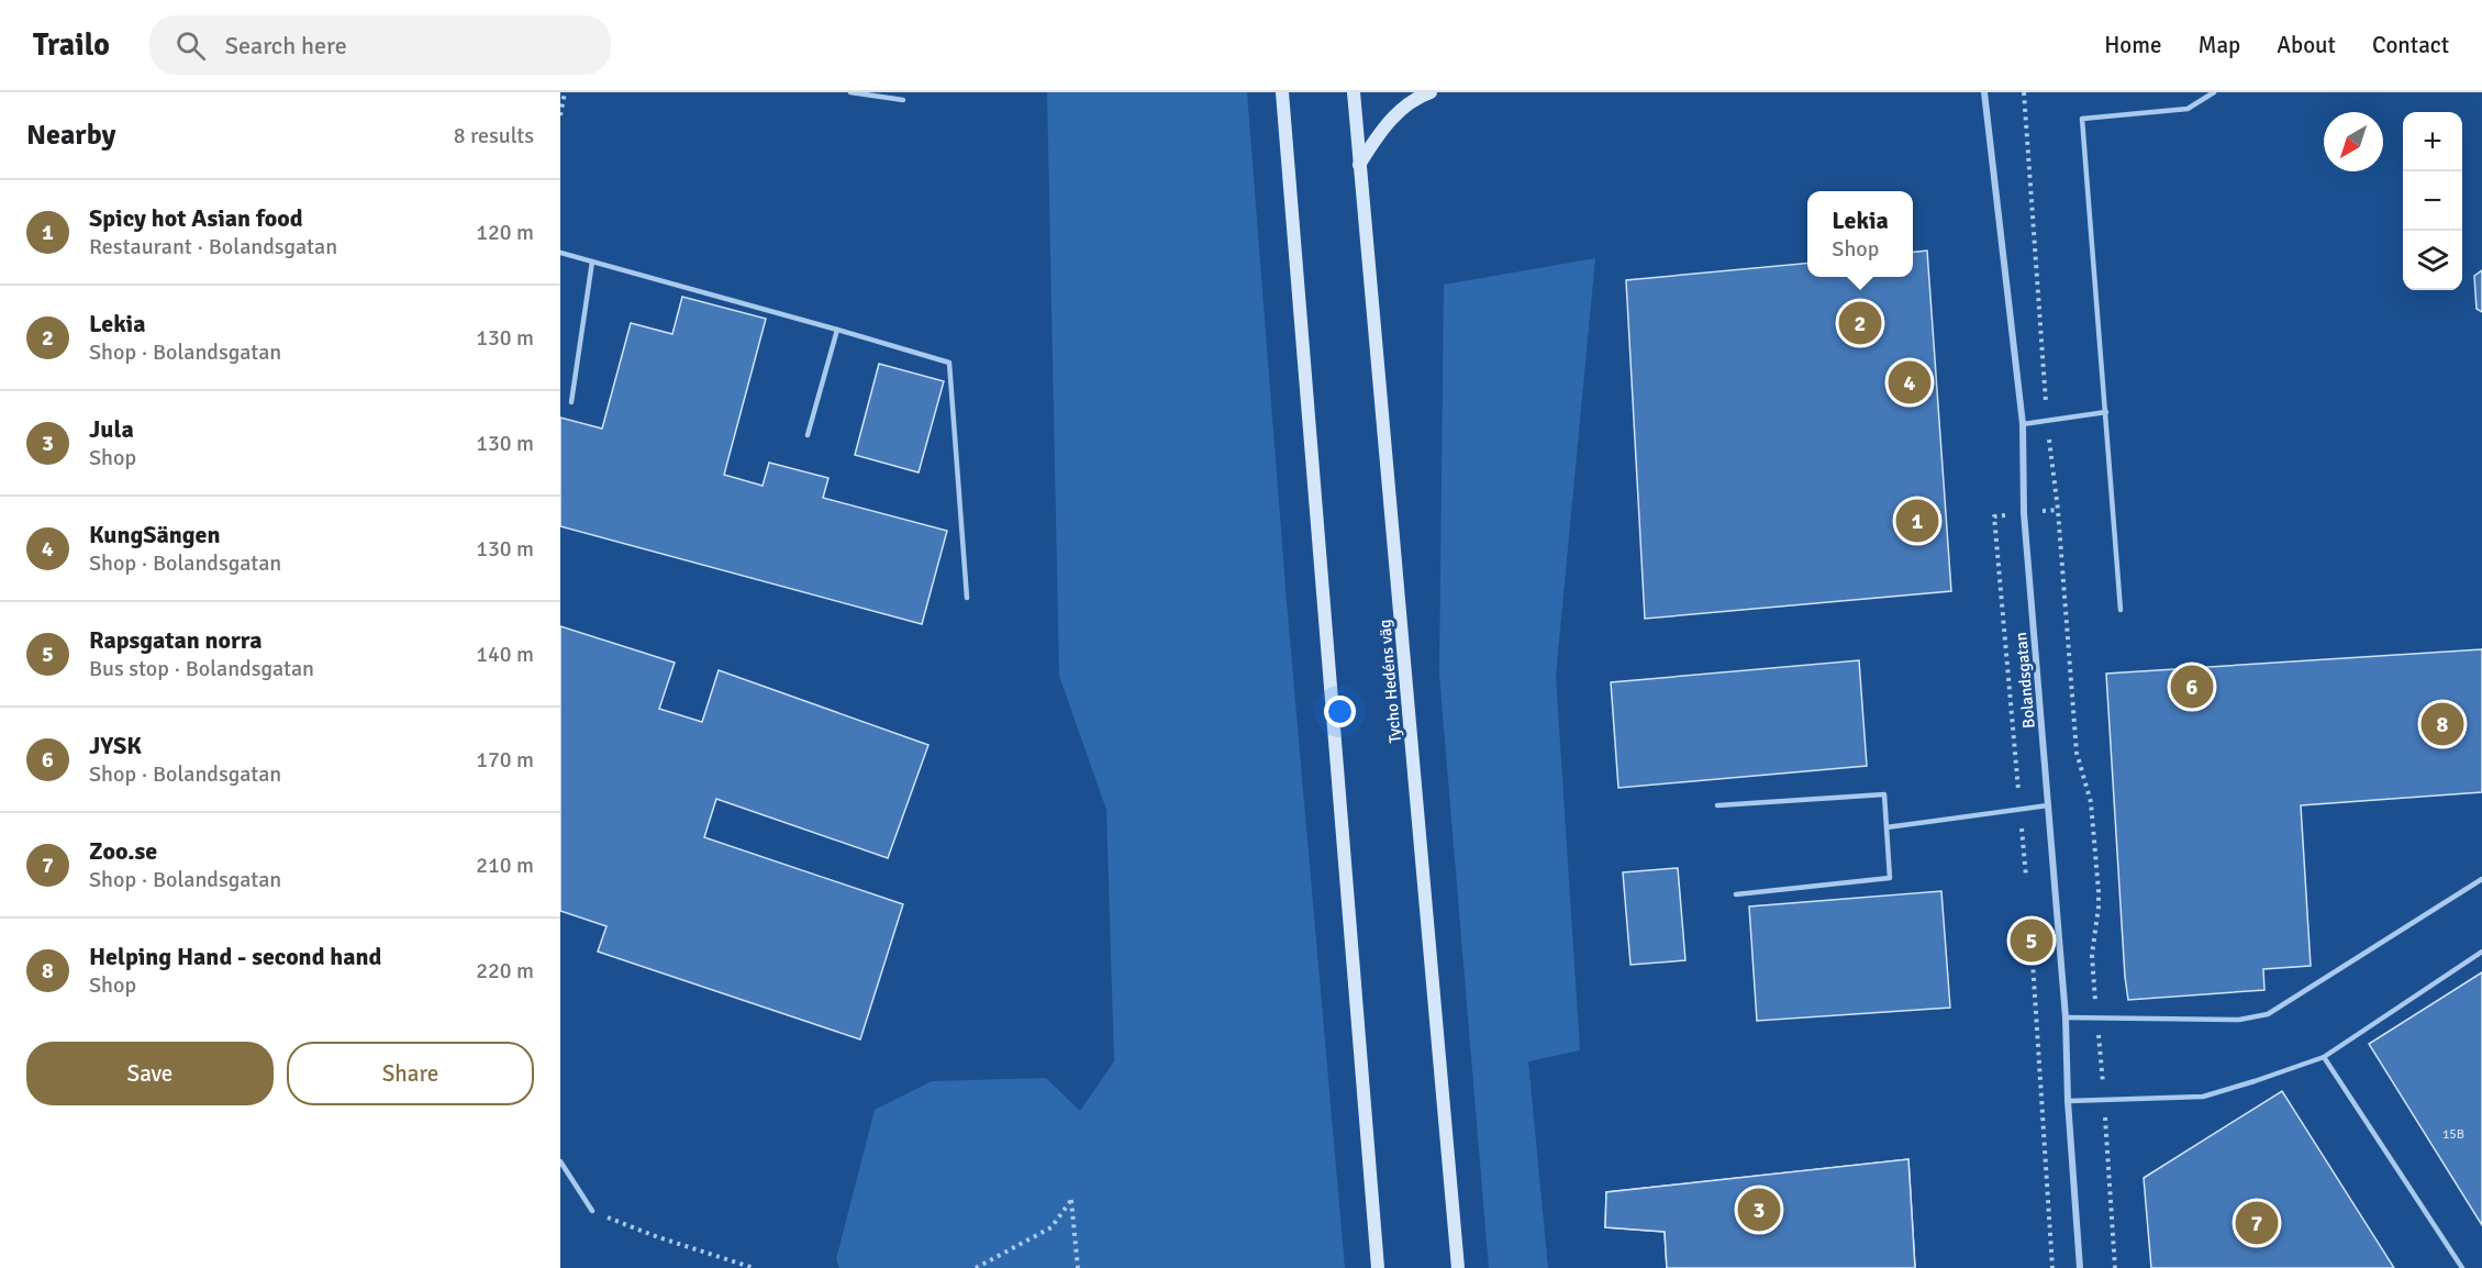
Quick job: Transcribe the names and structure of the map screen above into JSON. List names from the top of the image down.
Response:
{
  "streets": {
    "main road": ["Tycho Hedéns väg"],
    "street": ["Bolandsgatan"]
  },
  "house_numbers": ["15B"],
  "north": "bottom left",
  "page": {
    "header": "Trailo",
    "search": "Search here",
    "nav": [
      "Home",
      "Map",
      "About",
      "Contact"
    ],
    "heading": ["Nearby", "8 results"],
    "map_buttons": ["+", "−"],
    "list": [
      {
        "mark": "1",
        "name": "Spicy hot Asian food",
        "note": "Restaurant · Bolandsgatan",
        "value": "120 m"
      },
      {
        "mark": "2",
        "name": "Lekia",
        "note": "Shop · Bolandsgatan",
        "value": "130 m"
      },
      {
        "mark": "3",
        "name": "Jula",
        "note": "Shop",
        "value": "130 m"
      },
      {
        "mark": "4",
        "name": "KungSängen",
        "note": "Shop · Bolandsgatan",
        "value": "130 m"
      },
      {
        "mark": "5",
        "name": "Rapsgatan norra",
        "note": "Bus stop · Bolandsgatan",
        "value": "140 m"
      },
      {
        "mark": "6",
        "name": "JYSK",
        "note": "Shop · Bolandsgatan",
        "value": "170 m"
      },
      {
        "mark": "7",
        "name": "Zoo.se",
        "note": "Shop · Bolandsgatan",
        "value": "210 m"
      },
      {
        "mark": "8",
        "name": "Helping Hand - second hand",
        "note": "Shop",
        "value": "220 m"
      }
    ],
    "popup": ["Lekia", "Shop"],
    "pins": [
      "2",
      "4",
      "1",
      "6",
      "8",
      "5",
      "3",
      "7"
    ],
    "buttons": ["Save", "Share"]
  }
}
